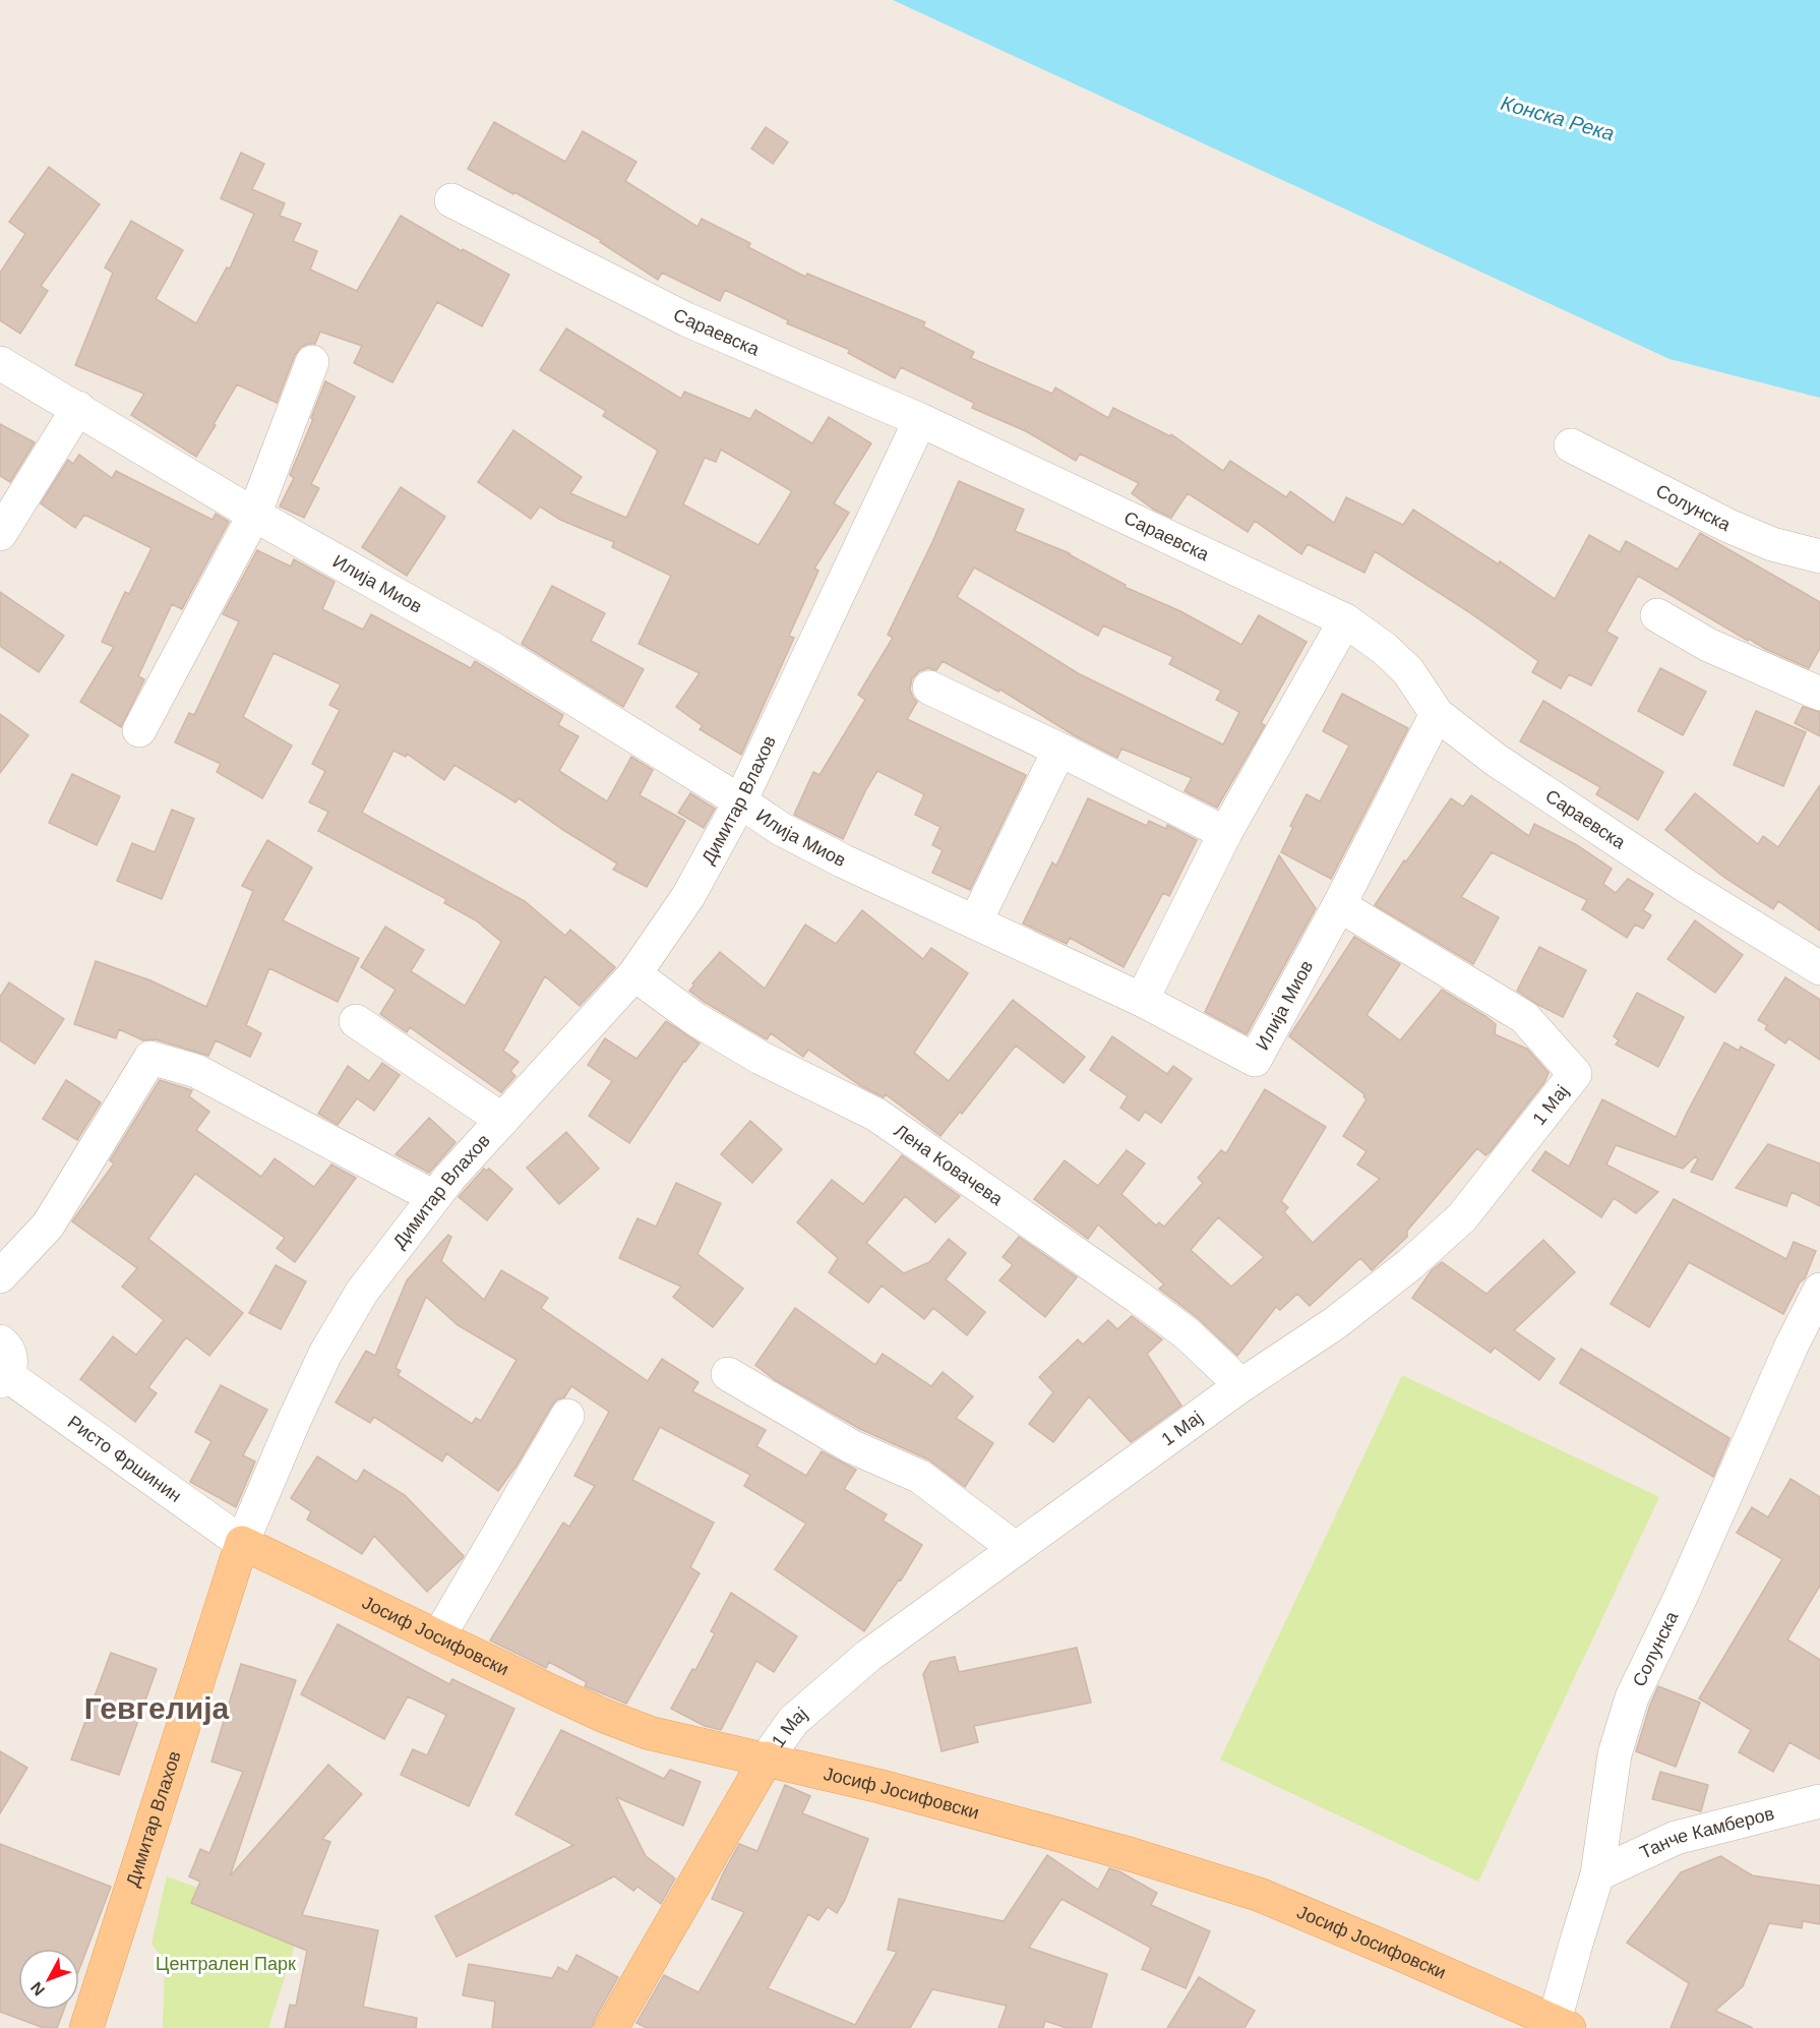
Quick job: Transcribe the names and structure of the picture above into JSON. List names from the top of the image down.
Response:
{
  "streets": {
    "main road": ["Димитар Влахов", "Јосиф Јосифовски"],
    "street": [
      "Сараевска",
      "Солунска",
      "Илија Миов",
      "1 Мај",
      "Лена Ковачева",
      "Ристо Фршинин",
      "Танче Камберов"
    ]
  },
  "crossings": [
    ["Сараевска", "Илија Миов"],
    ["Сараевска", "Димитар Влахов"],
    ["Солунска", "Јосиф Јосифовски"],
    ["Солунска", "Танче Камберов"],
    ["Илија Миов", "Димитар Влахов"],
    ["Илија Миов", "1 Мај"],
    ["Димитар Влахов", "Лена Ковачева"],
    ["Димитар Влахов", "Ристо Фршинин"],
    ["Димитар Влахов", "Јосиф Јосифовски"],
    ["1 Мај", "Лена Ковачева"],
    ["1 Мај", "Јосиф Јосифовски"],
    ["Ристо Фршинин", "Јосиф Јосифовски"]
  ],
  "districts": ["Гевгелија"],
  "water": ["Конска Река"],
  "parks": ["Централен Парк"],
  "north": "bottom left"
}
